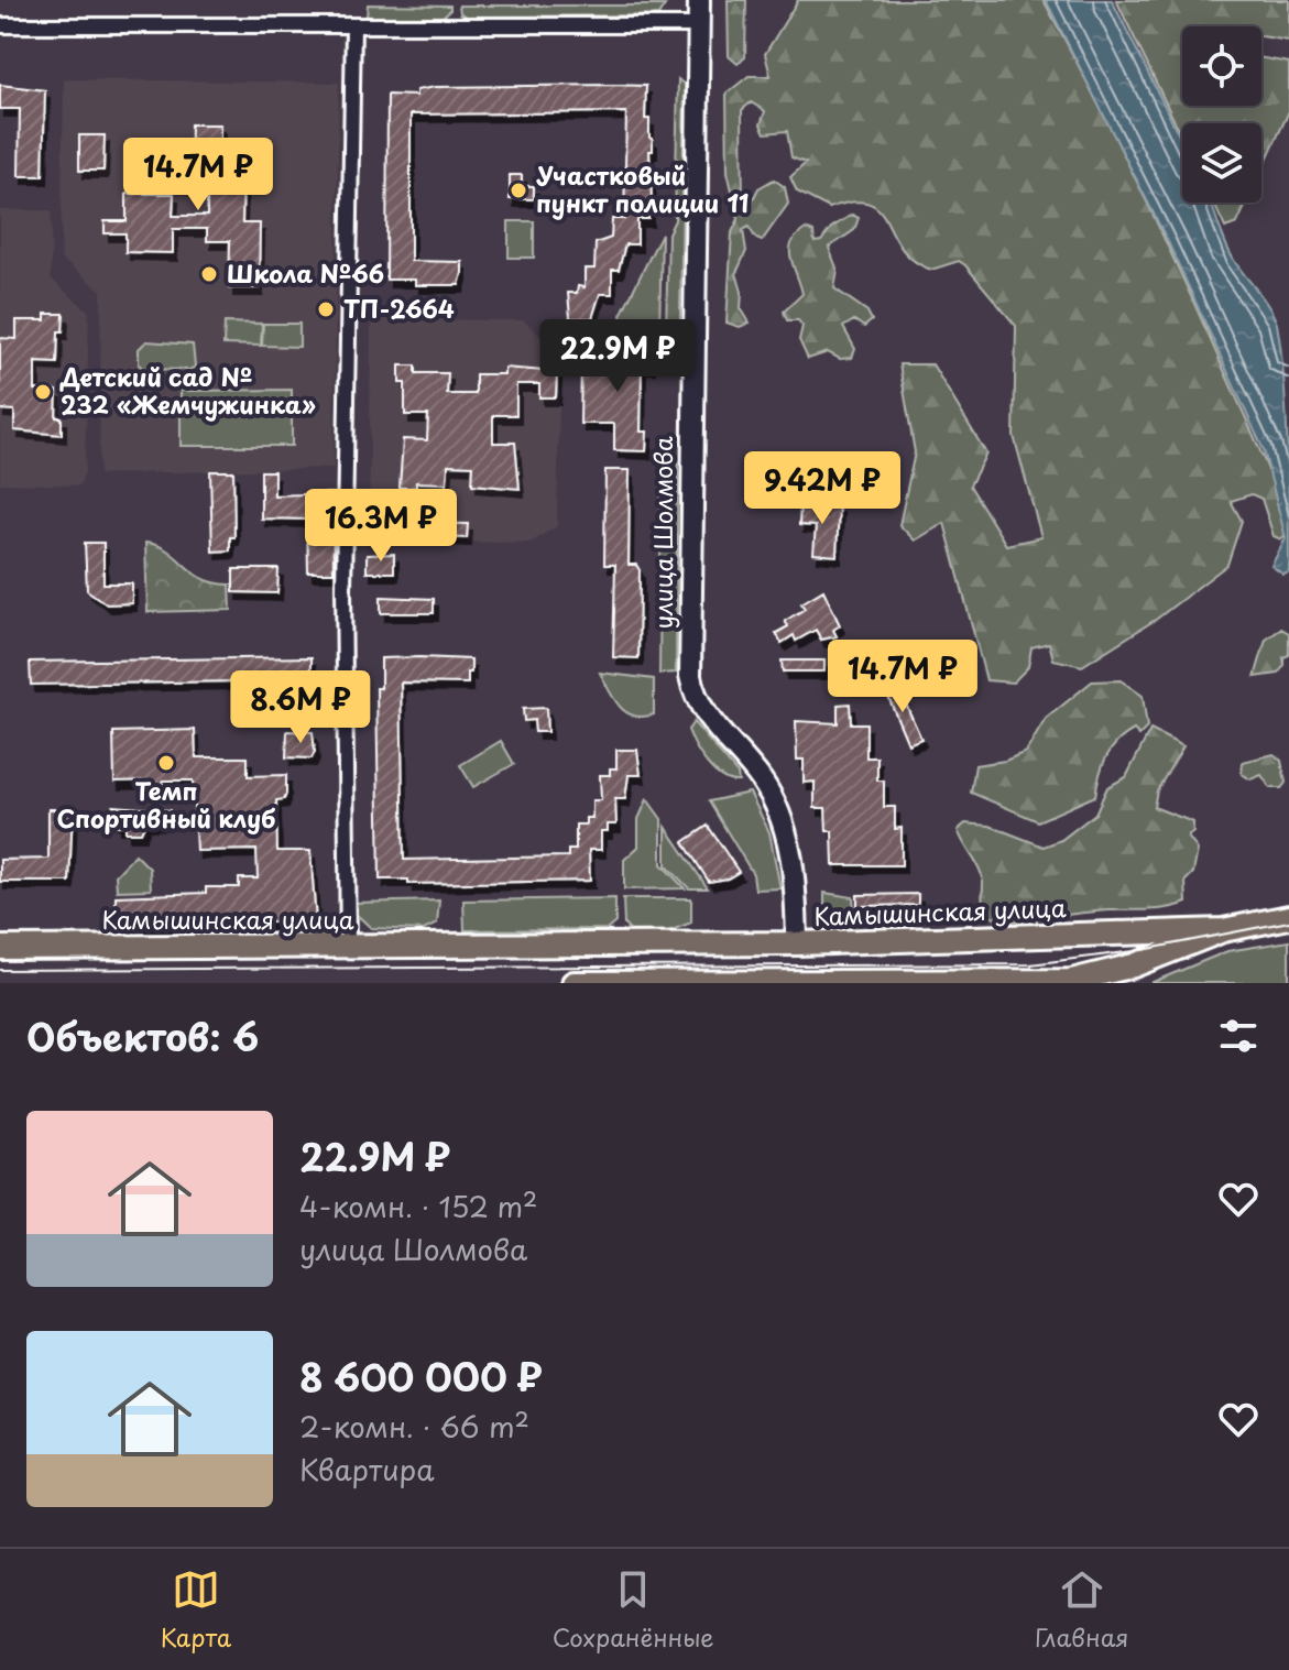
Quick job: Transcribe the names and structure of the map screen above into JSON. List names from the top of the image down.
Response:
{
  "streets": {
    "main road": ["улица Шолмова", "Камышинская улица"]
  },
  "crossings": [
    ["улица Шолмова", "Камышинская улица"]
  ],
  "places": [
    "Участковый пункт полиции 11",
    "Школа №66",
    "ТП-2664",
    "Детский сад № 232 «Жемчужинка»",
    "Темп Спортивный клуб"
  ],
  "page": {
    "price": [
      "14.7M ₽",
      "22.9M ₽",
      "9.42M ₽",
      "16.3M ₽",
      "14.7M ₽",
      "8.6M ₽"
    ],
    "heading": "Объектов: 6",
    "list": [
      {
        "name": "22.9M ₽",
        "note": "4-комн. · 152 m² · улица Шолмова"
      },
      {
        "name": "8 600 000 ₽",
        "note": "2-комн. · 66 m² · Квартира"
      }
    ],
    "tabs": ["Карта", "Сохранённые", "Главная"]
  }
}
